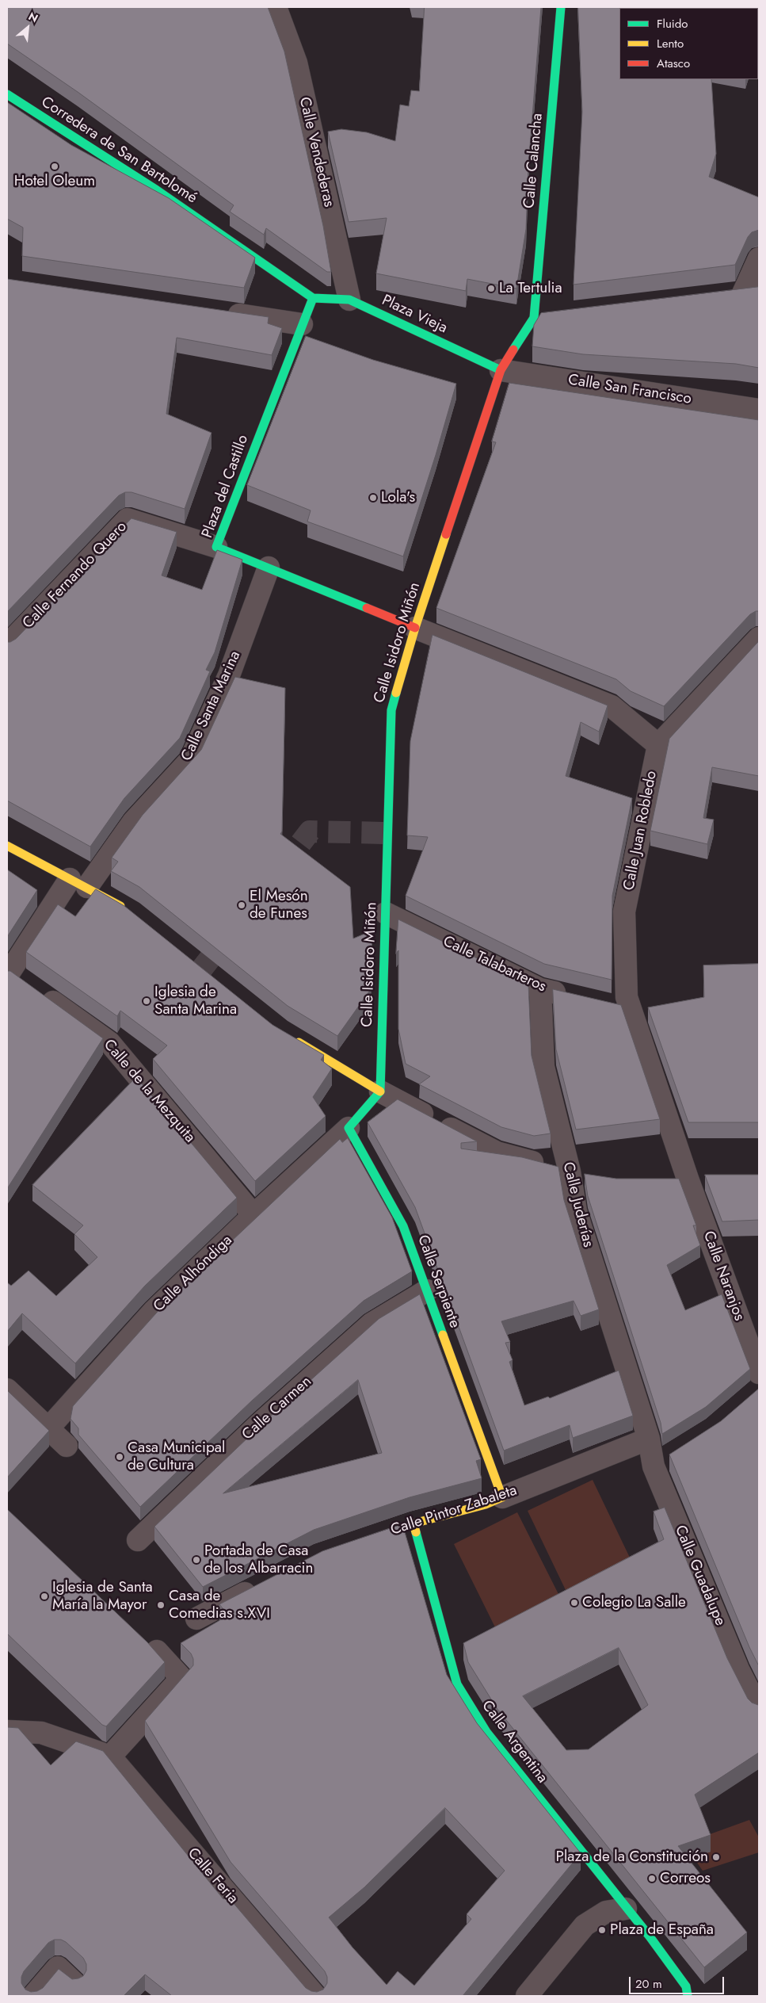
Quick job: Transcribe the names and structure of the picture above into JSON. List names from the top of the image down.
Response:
{
  "streets": {
    "street": [
      "Corredera de San Bartolomé",
      "Calle Vendederas",
      "Calle Calancha",
      "Plaza Vieja",
      "Calle San Francisco",
      "Plaza del Castillo",
      "Calle Fernando Quero",
      "Calle Isidoro Miñón",
      "Calle Santa Marina",
      "Calle Juan Robledo",
      "Calle Talabarteros",
      "Calle de la Mezquita",
      "Calle Juderías",
      "Calle Alhóndiga",
      "Calle Naranjos",
      "Calle Serpiente",
      "Calle Carmen",
      "Calle Pintor Zabaleta",
      "Calle Guadalupe",
      "Calle Argentina",
      "Calle Feria"
    ]
  },
  "crossings": [
    ["Corredera de San Bartolomé", "Plaza Vieja"],
    ["Corredera de San Bartolomé", "Plaza del Castillo"],
    ["Calle Vendederas", "Plaza Vieja"],
    ["Calle Calancha", "Calle Isidoro Miñón"],
    ["Plaza Vieja", "Calle San Francisco"],
    ["Plaza Vieja", "Plaza del Castillo"],
    ["Plaza Vieja", "Calle Isidoro Miñón"],
    ["Calle San Francisco", "Calle Isidoro Miñón"],
    ["Plaza del Castillo", "Calle Fernando Quero"],
    ["Plaza del Castillo", "Calle Isidoro Miñón"],
    ["Plaza del Castillo", "Calle Santa Marina"],
    ["Calle Isidoro Miñón", "Calle Talabarteros"],
    ["Calle Santa Marina", "Calle de la Mezquita"],
    ["Calle Juan Robledo", "Calle Naranjos"],
    ["Calle Talabarteros", "Calle Juderías"],
    ["Calle de la Mezquita", "Calle Alhóndiga"],
    ["Calle Juderías", "Calle Pintor Zabaleta"],
    ["Calle Juderías", "Calle Guadalupe"],
    ["Calle Alhóndiga", "Calle Serpiente"],
    ["Calle Serpiente", "Calle Carmen"],
    ["Calle Serpiente", "Calle Pintor Zabaleta"],
    ["Calle Pintor Zabaleta", "Calle Guadalupe"],
    ["Calle Pintor Zabaleta", "Calle Argentina"]
  ],
  "places": [
    "Hotel Oleum",
    "La Tertulia",
    "Lola's",
    "El Mesón de Funes",
    "Iglesia de Santa Marina",
    "Casa Municipal de Cultura",
    "Portada de Casa de los Albarracin",
    "Iglesia de Santa María la Mayor",
    "Colegio La Salle",
    "Casa de Comedias s.XVI",
    "Plaza de la Constitución",
    "Correos",
    "Plaza de España"
  ],
  "legend": ["Fluido", "Lento", "Atasco"],
  "scale_bar": "20 m",
  "north": "top right"
}
